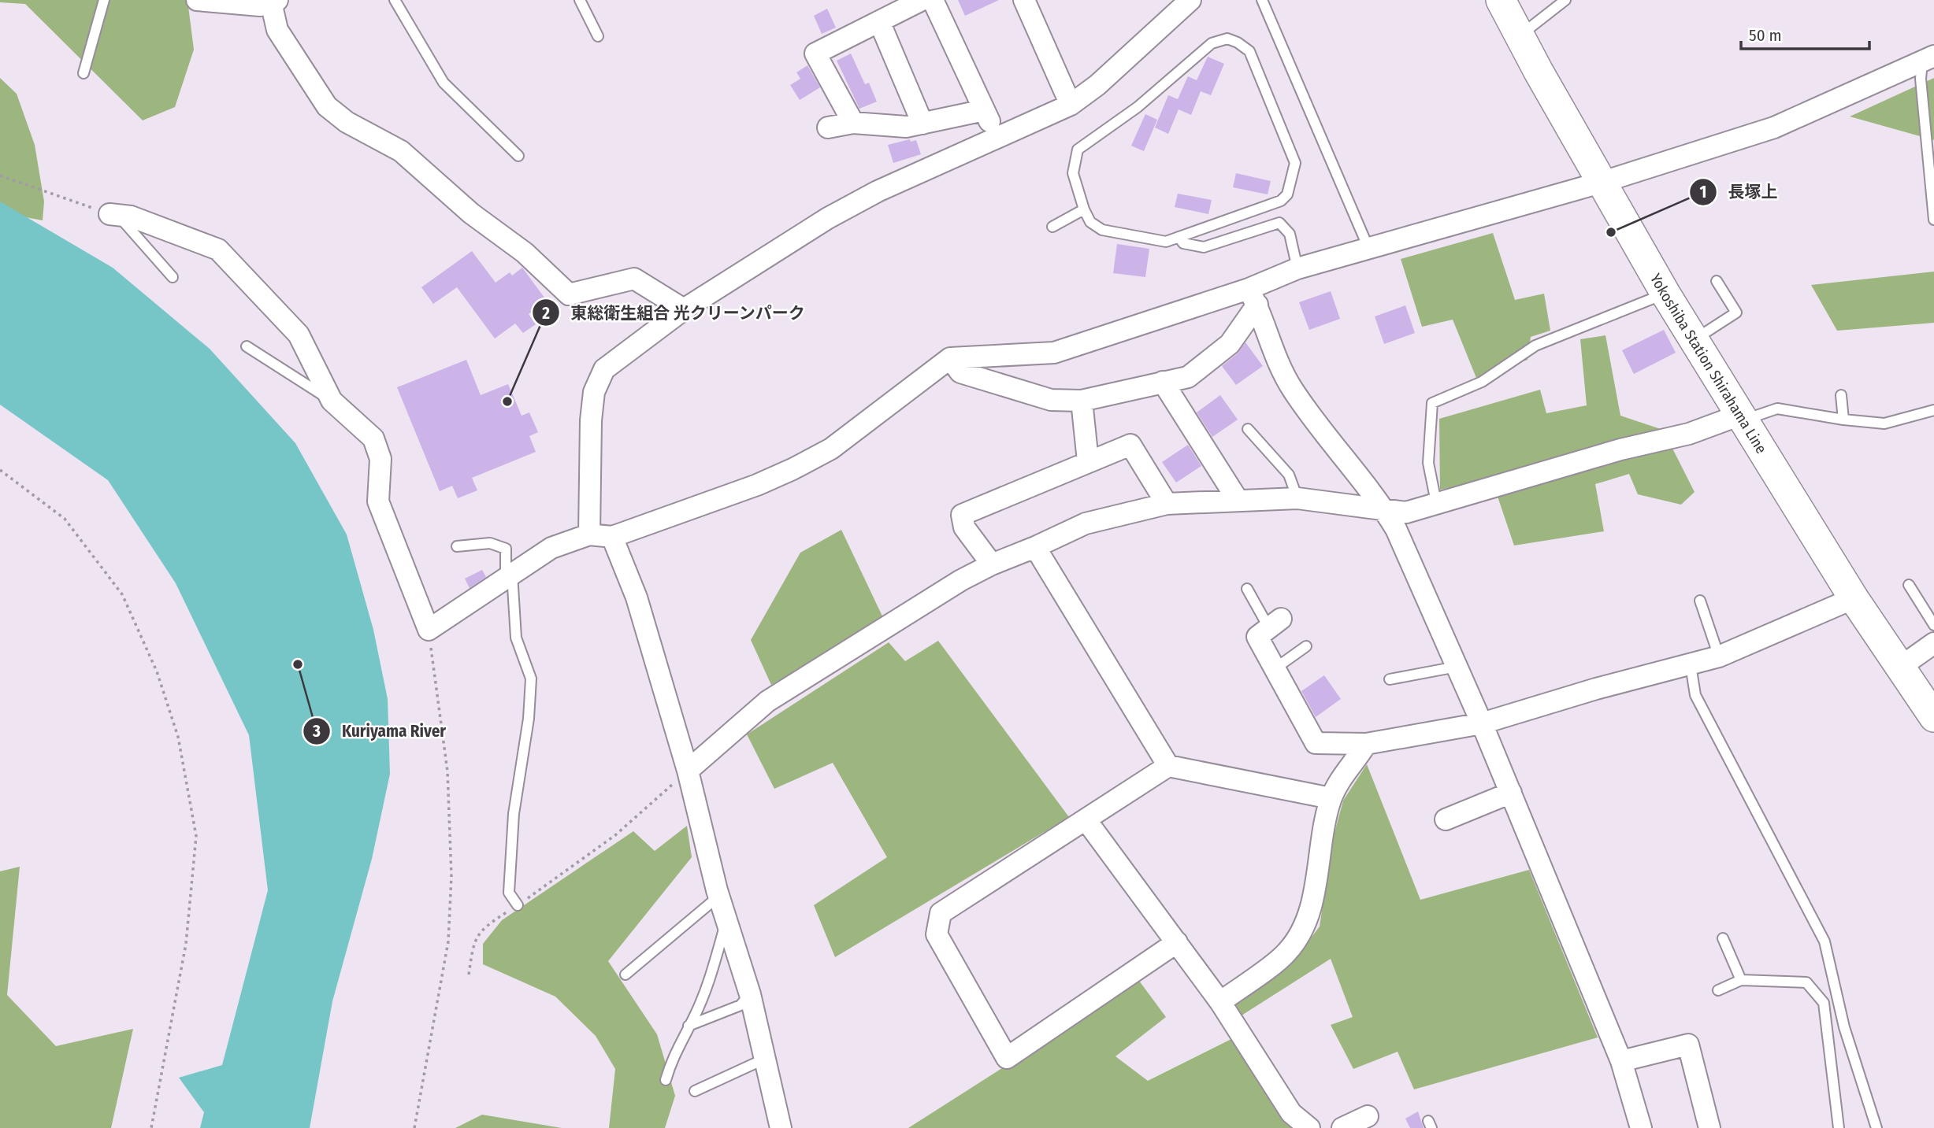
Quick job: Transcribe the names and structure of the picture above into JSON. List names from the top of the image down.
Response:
{
  "streets": {
    "main road": ["Yokoshiba Station Shirahama Line"]
  },
  "places": ["長塚上", "東総衛生組合 光クリーンパーク", "Kuriyama River"],
  "scale_bar": "50 m"
}
